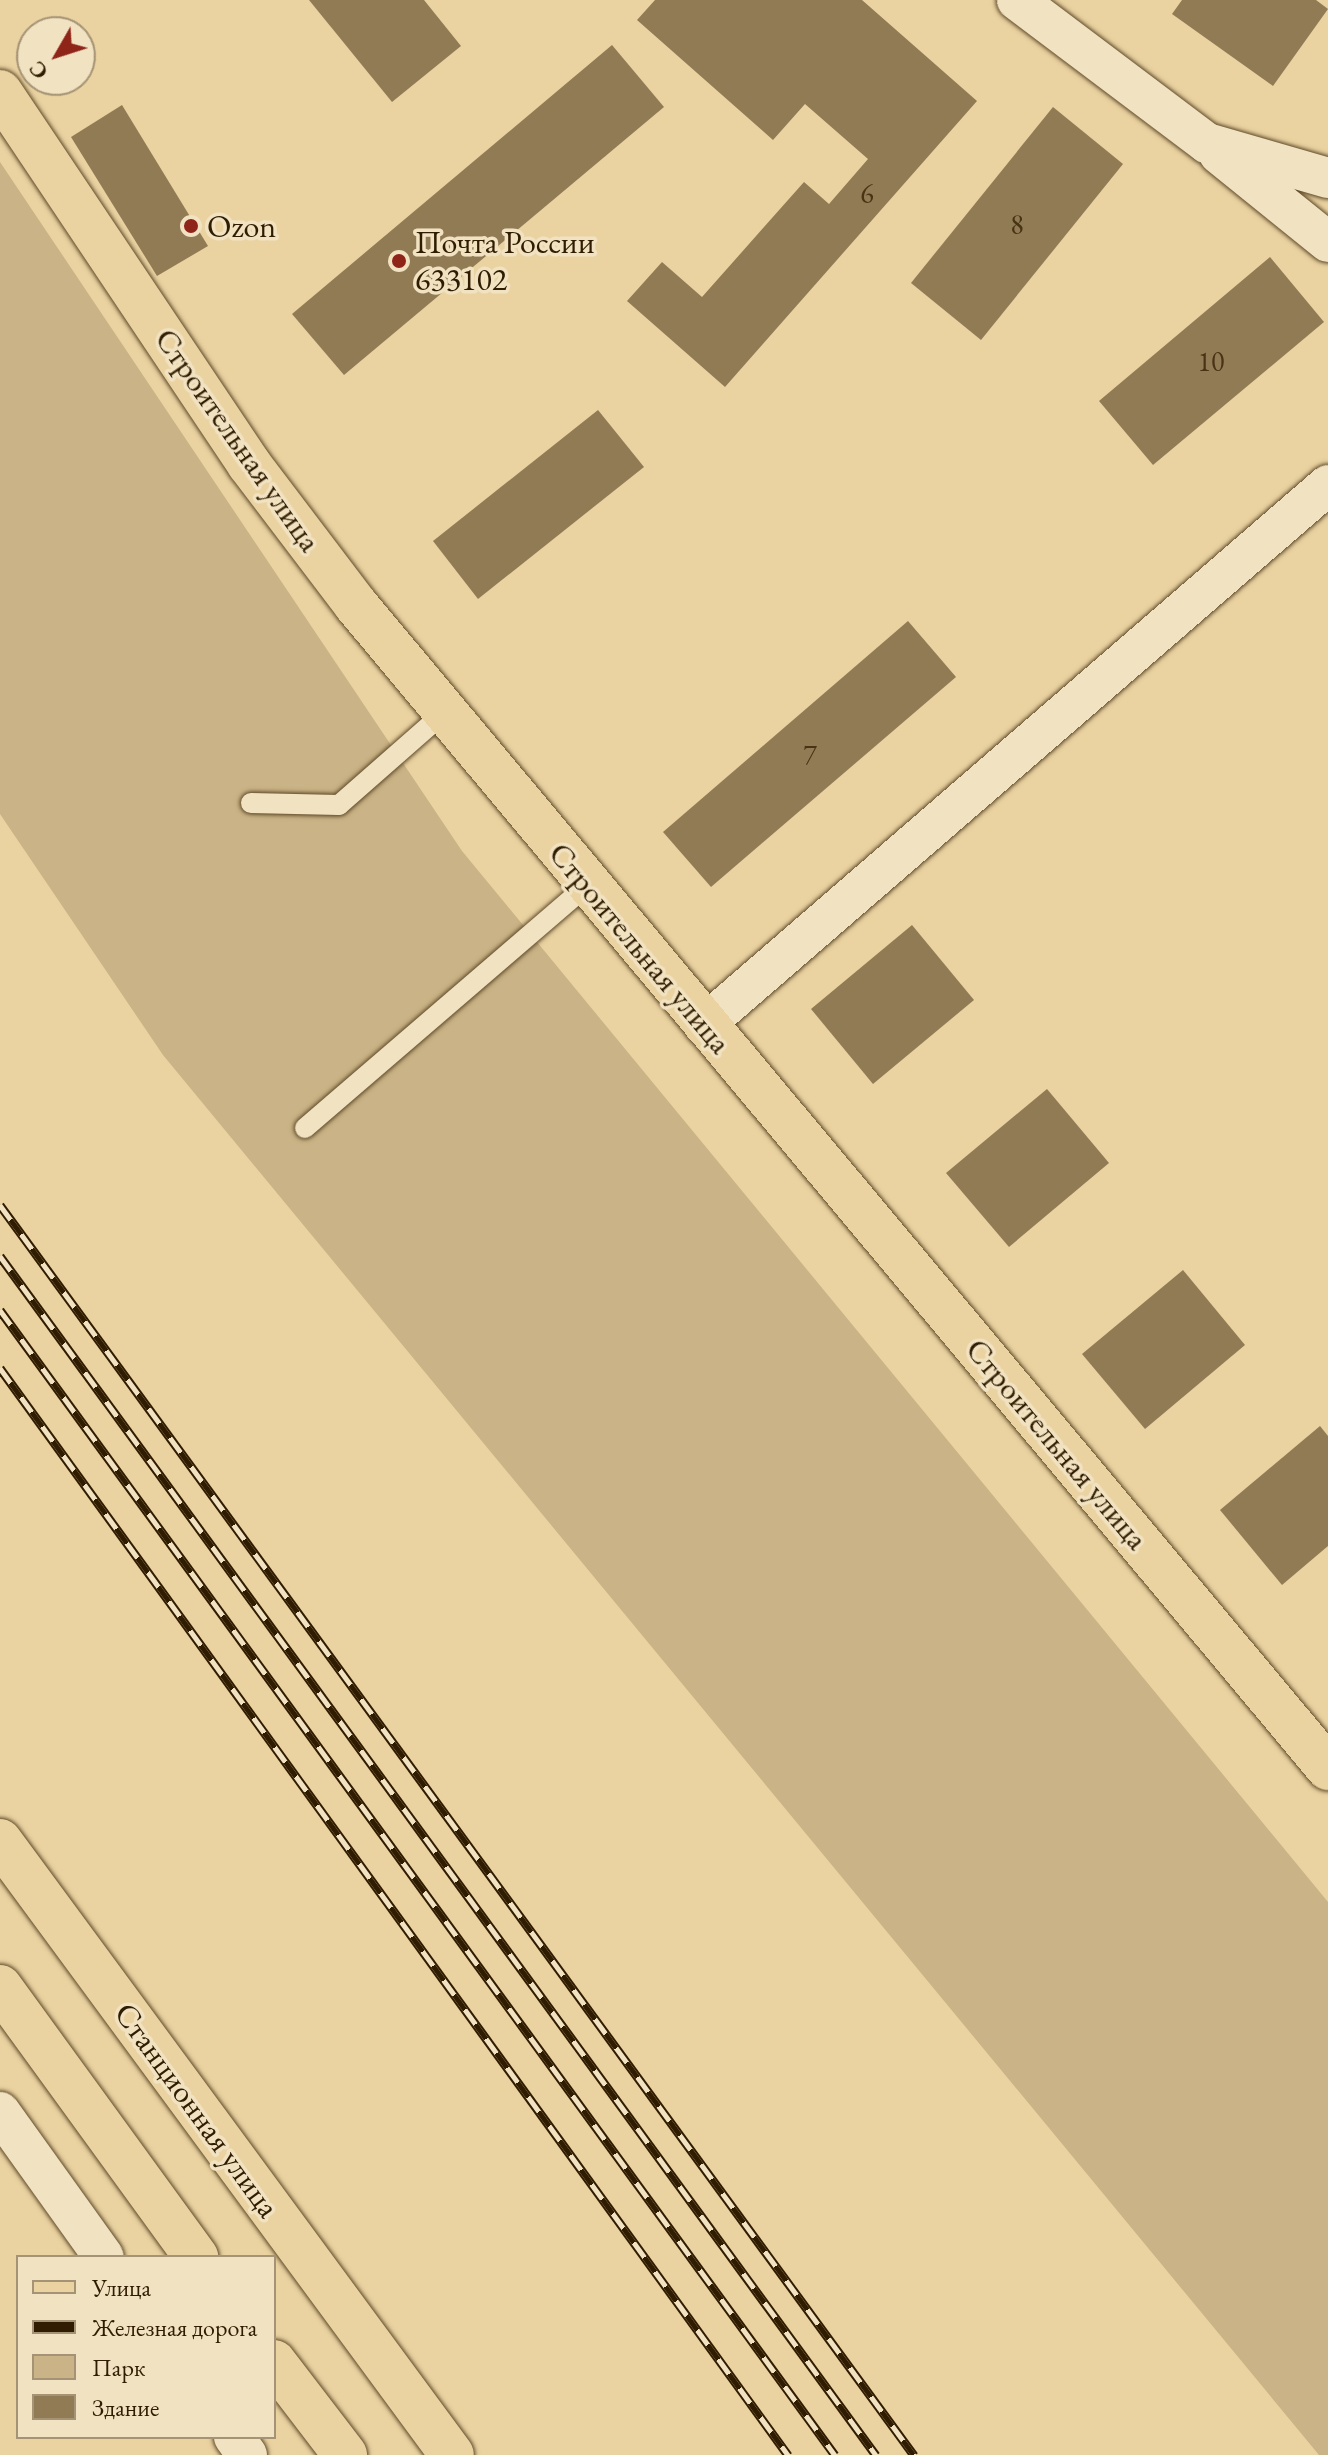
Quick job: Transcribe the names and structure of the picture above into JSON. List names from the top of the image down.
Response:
{
  "streets": {
    "main road": ["Строительная улица", "Станционная улица"]
  },
  "places": ["Ozon", "Почта России 633102"],
  "house_numbers": [
    "6",
    "8",
    "10",
    "7"
  ],
  "legend": [
    "Улица",
    "Железная дорога",
    "Парк",
    "Здание"
  ],
  "north": "bottom left"
}
